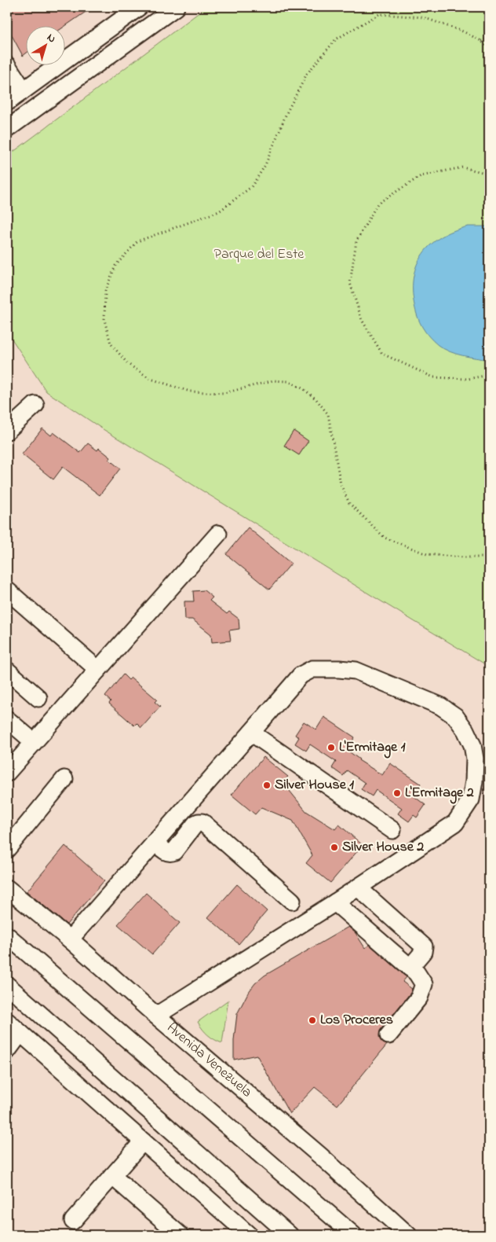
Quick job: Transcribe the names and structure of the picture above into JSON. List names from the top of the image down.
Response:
{
  "streets": {
    "street": ["Avenida Venezuela"]
  },
  "parks": ["Parque del Este"],
  "places": [
    "L'Ermitage 1",
    "Silver House 1",
    "L'Ermitage 2",
    "Silver House 2",
    "Los Proceres"
  ],
  "north": "top right"
}
